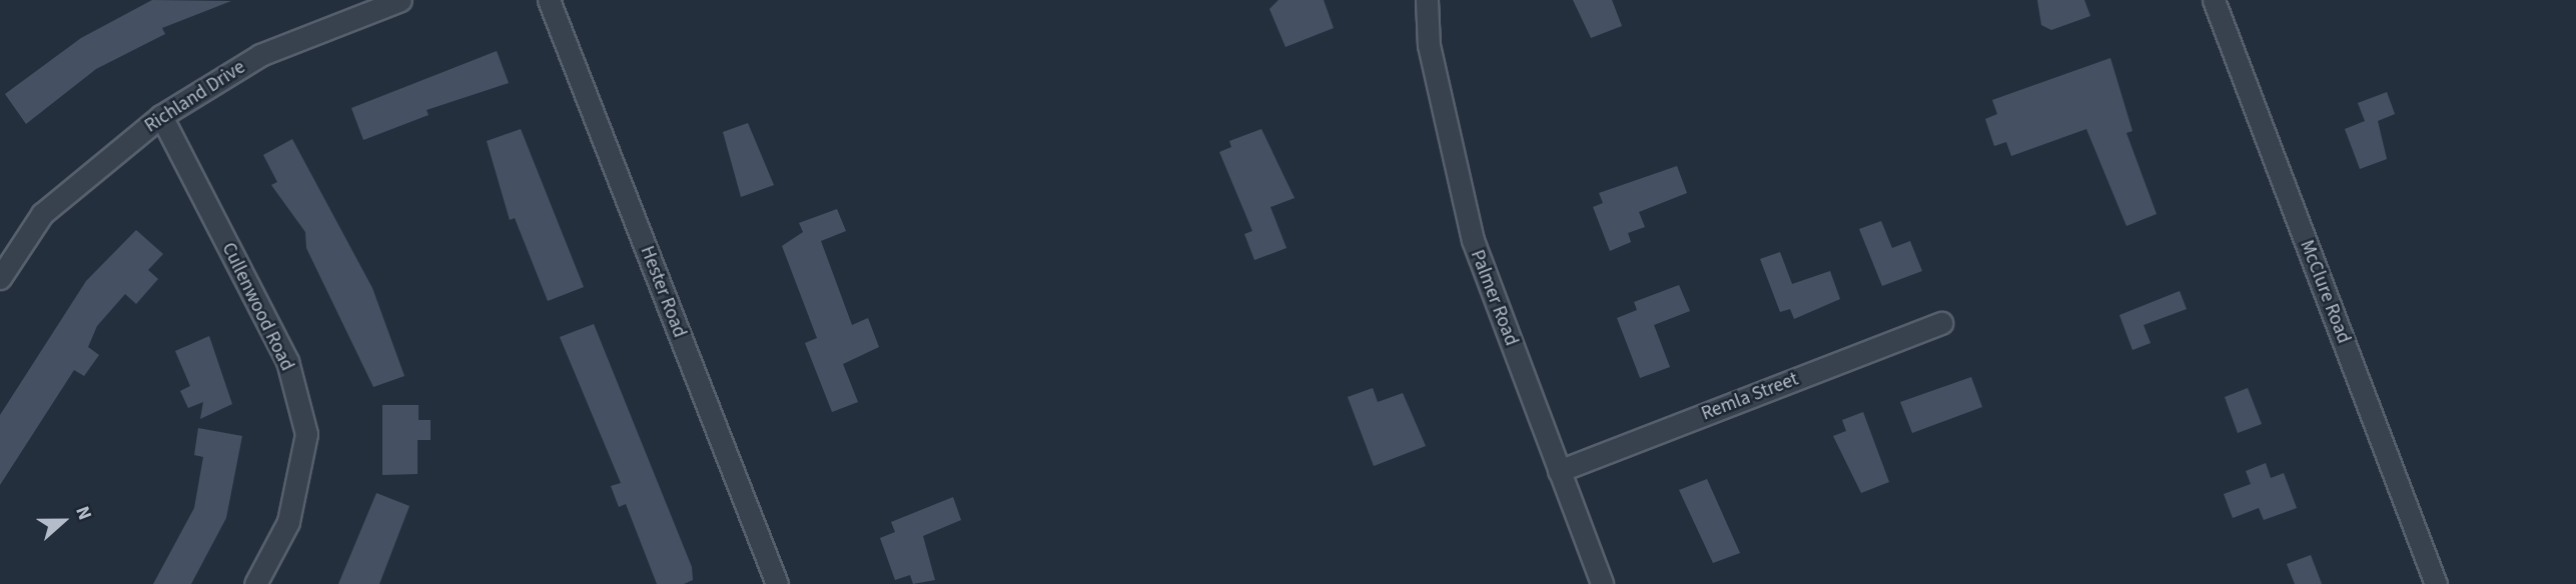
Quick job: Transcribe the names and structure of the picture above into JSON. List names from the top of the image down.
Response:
{
  "streets": {
    "street": [
      "Richland Drive",
      "Hester Road",
      "McClure Road",
      "Palmer Road",
      "Cullenwood Road",
      "Remla Street"
    ]
  },
  "crossings": [
    ["Richland Drive", "Cullenwood Road"],
    ["Palmer Road", "Remla Street"]
  ],
  "north": "right"
}
